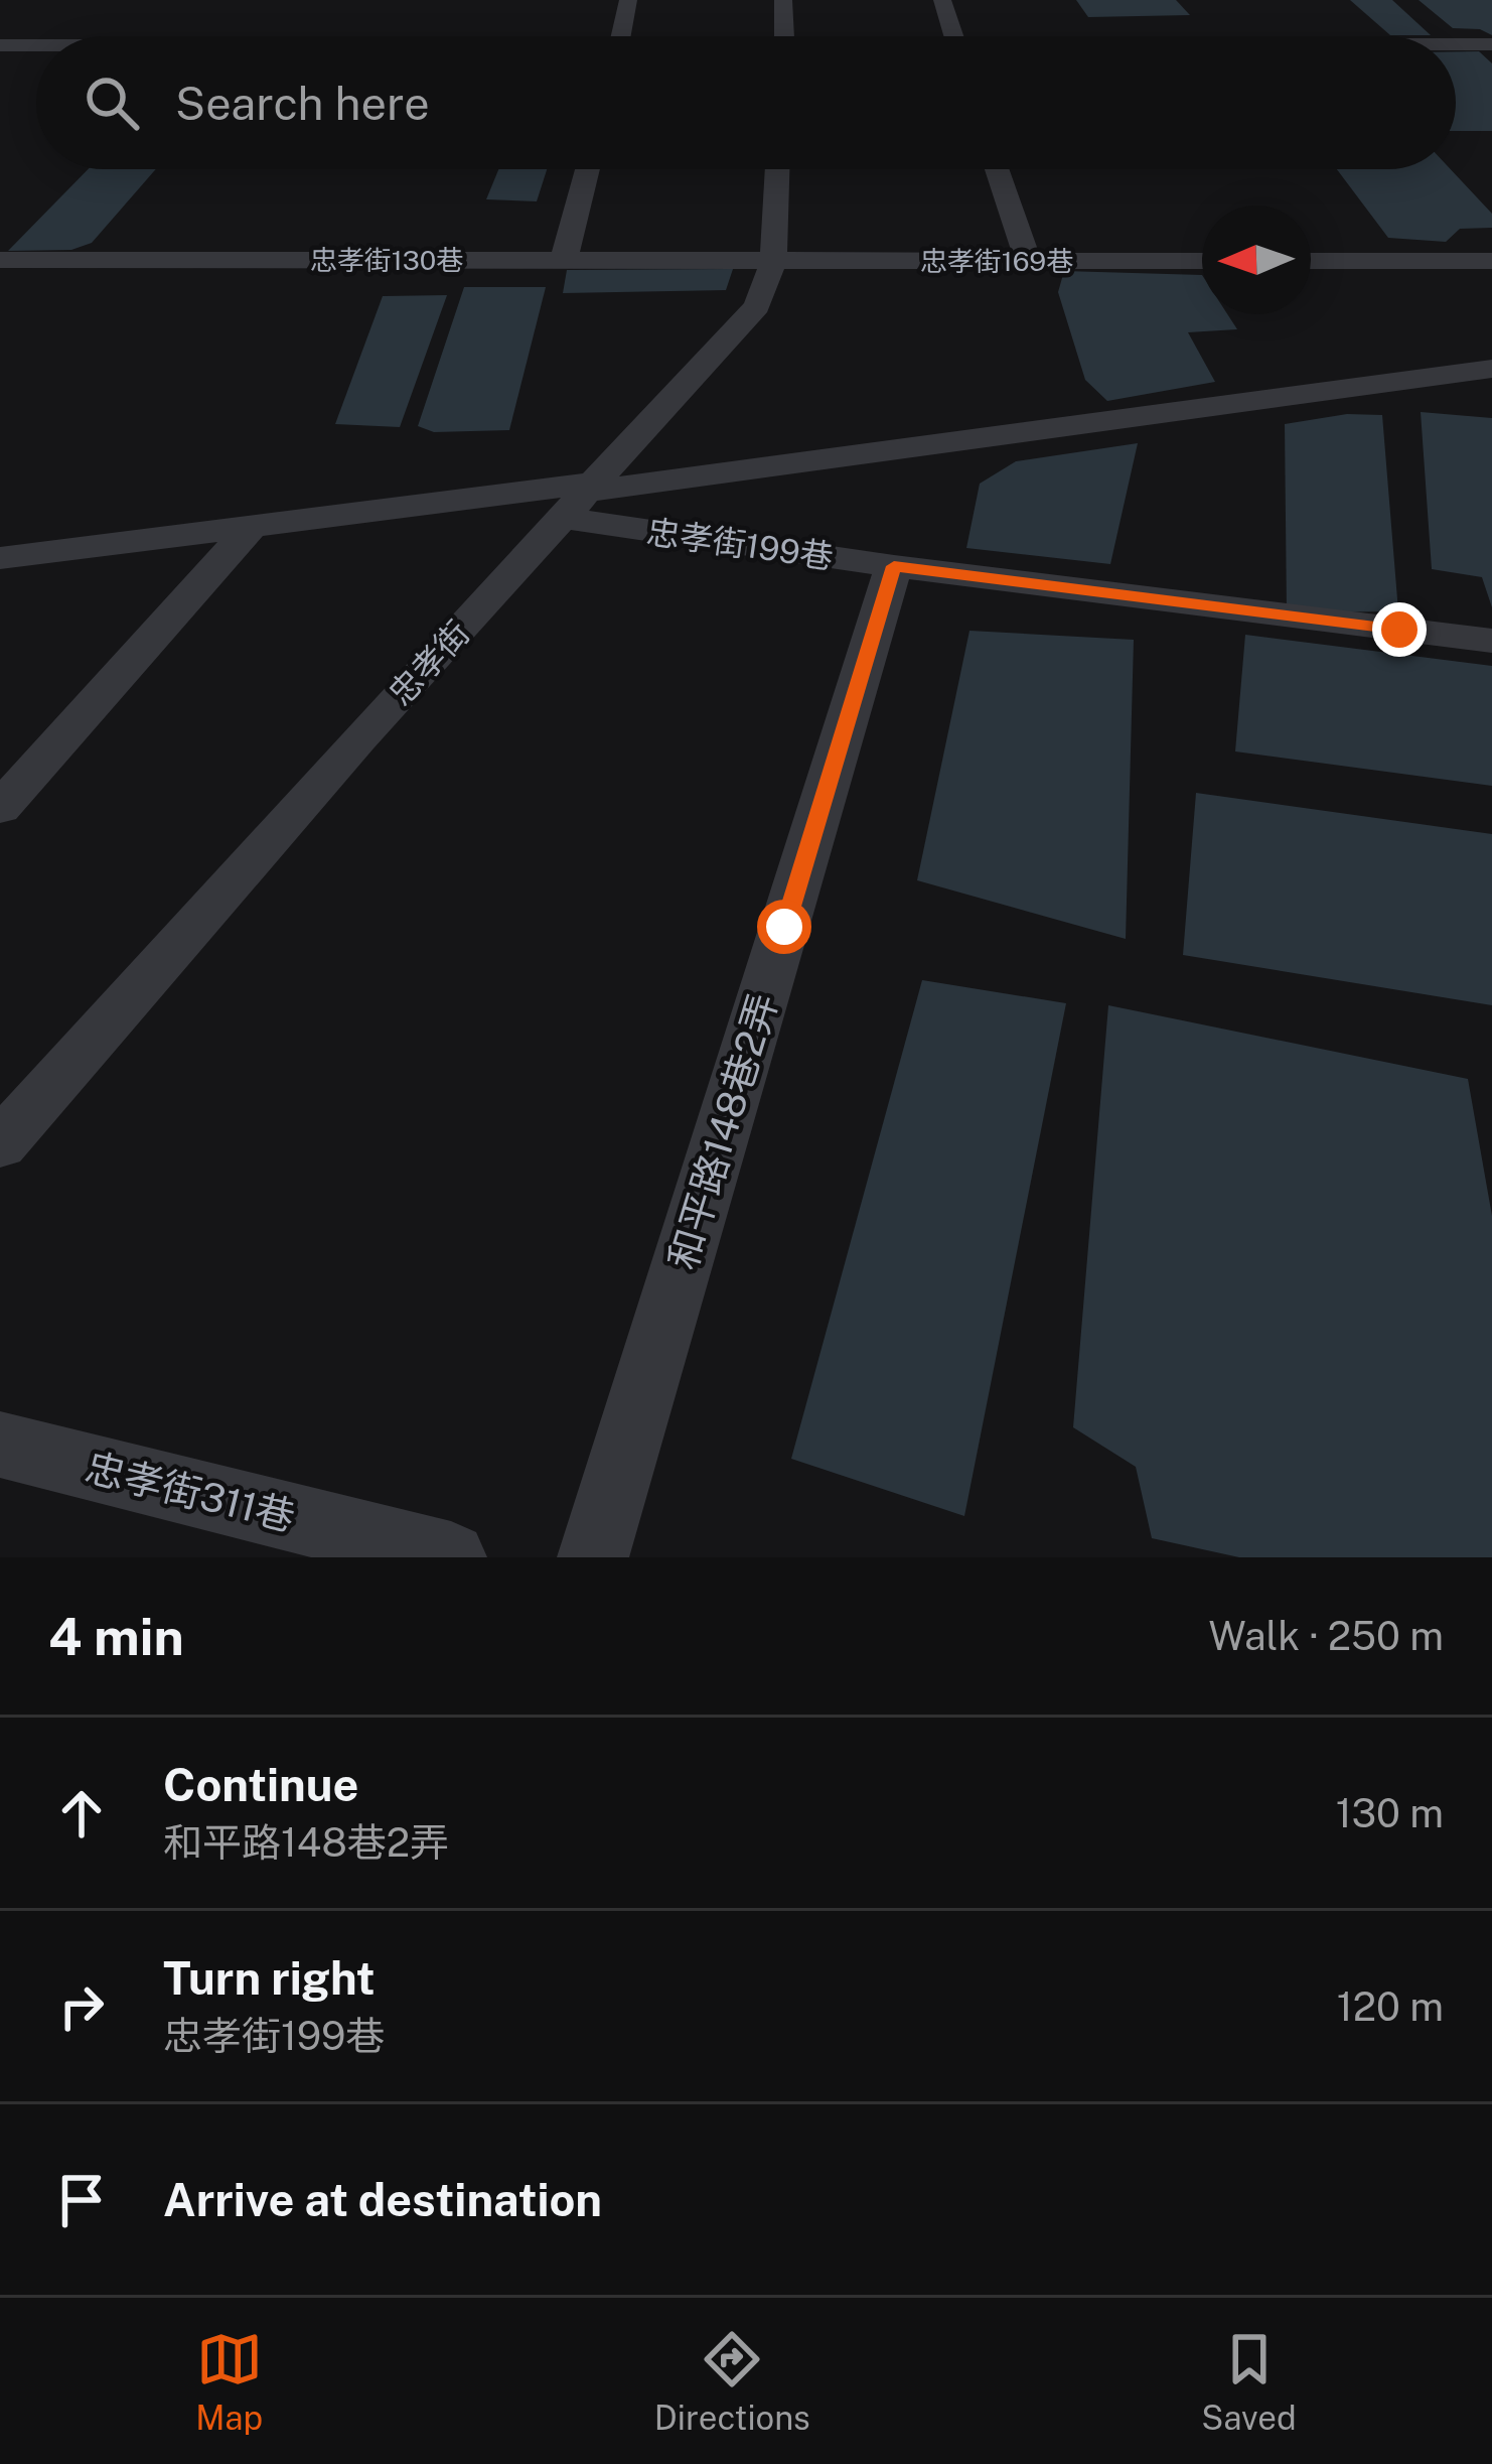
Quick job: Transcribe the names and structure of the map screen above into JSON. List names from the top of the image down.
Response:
{
  "streets": {
    "street": [
      "忠孝街130巷",
      "忠孝街169巷",
      "忠孝街199巷",
      "忠孝街",
      "和平路148巷2弄",
      "忠孝街311巷"
    ]
  },
  "crossings": [
    ["忠孝街130巷", "忠孝街169巷"],
    ["忠孝街130巷", "忠孝街"],
    ["忠孝街169巷", "忠孝街"],
    ["忠孝街199巷", "忠孝街"],
    ["忠孝街199巷", "和平路148巷2弄"]
  ],
  "north": "left",
  "page": {
    "search": "Search here",
    "heading": ["4 min", "Walk · 250 m"],
    "list": [
      ["Continue", "和平路148巷2弄", "130 m"],
      ["Turn right", "忠孝街199巷", "120 m"],
      "Arrive at destination"
    ],
    "nav": ["Map", "Directions", "Saved"]
  }
}
